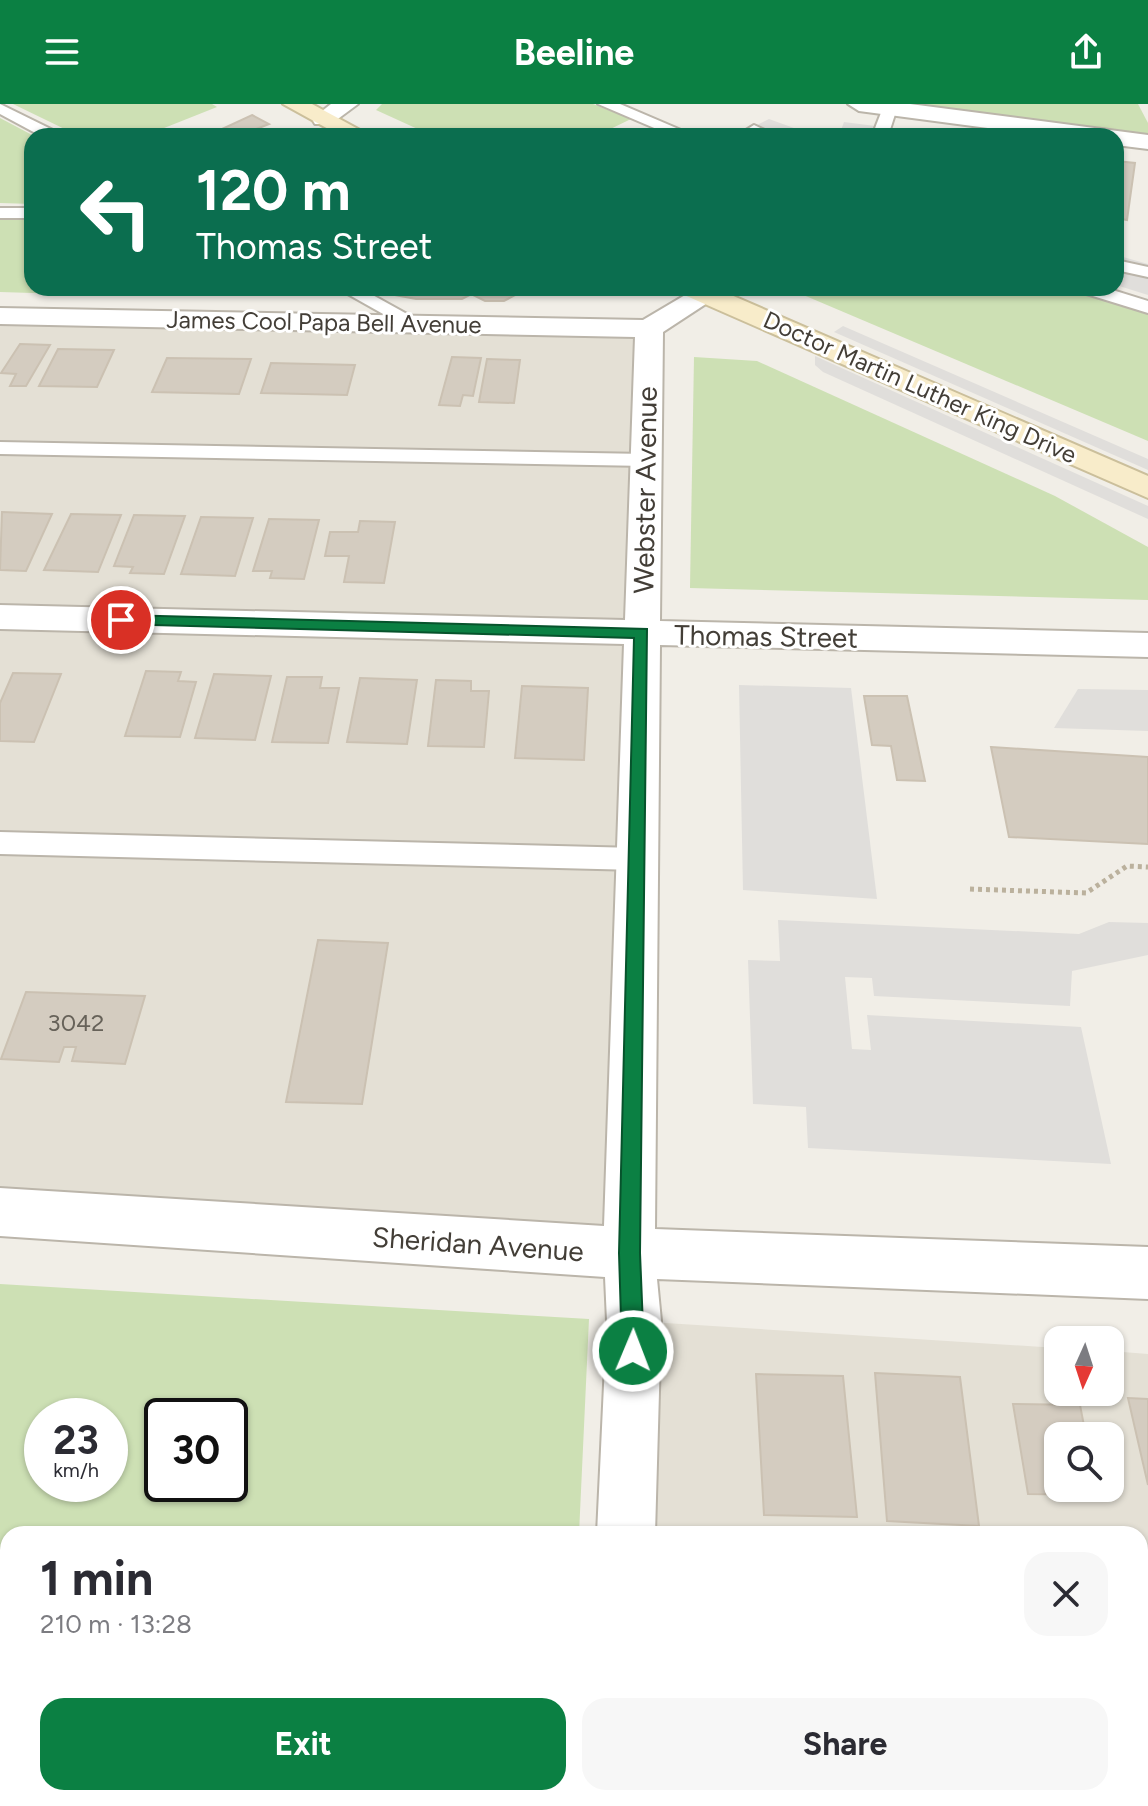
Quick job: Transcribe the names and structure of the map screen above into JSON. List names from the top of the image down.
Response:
{
  "streets": {
    "main road": ["Doctor Martin Luther King Drive"],
    "street": [
      "James Cool Papa Bell Avenue",
      "Webster Avenue",
      "Thomas Street",
      "Sheridan Avenue"
    ]
  },
  "crossings": [
    ["James Cool Papa Bell Avenue", "Webster Avenue"],
    ["Webster Avenue", "Thomas Street"],
    ["Webster Avenue", "Sheridan Avenue"]
  ],
  "house_numbers": ["3042"],
  "north": "bottom",
  "page": {
    "header": "Beeline",
    "turn": ["120 m", "Thomas Street"],
    "speed": "23 km/h",
    "limit": "30",
    "heading": ["1 min", "210 m · 13:28"],
    "buttons": ["Exit", "Share"]
  }
}
